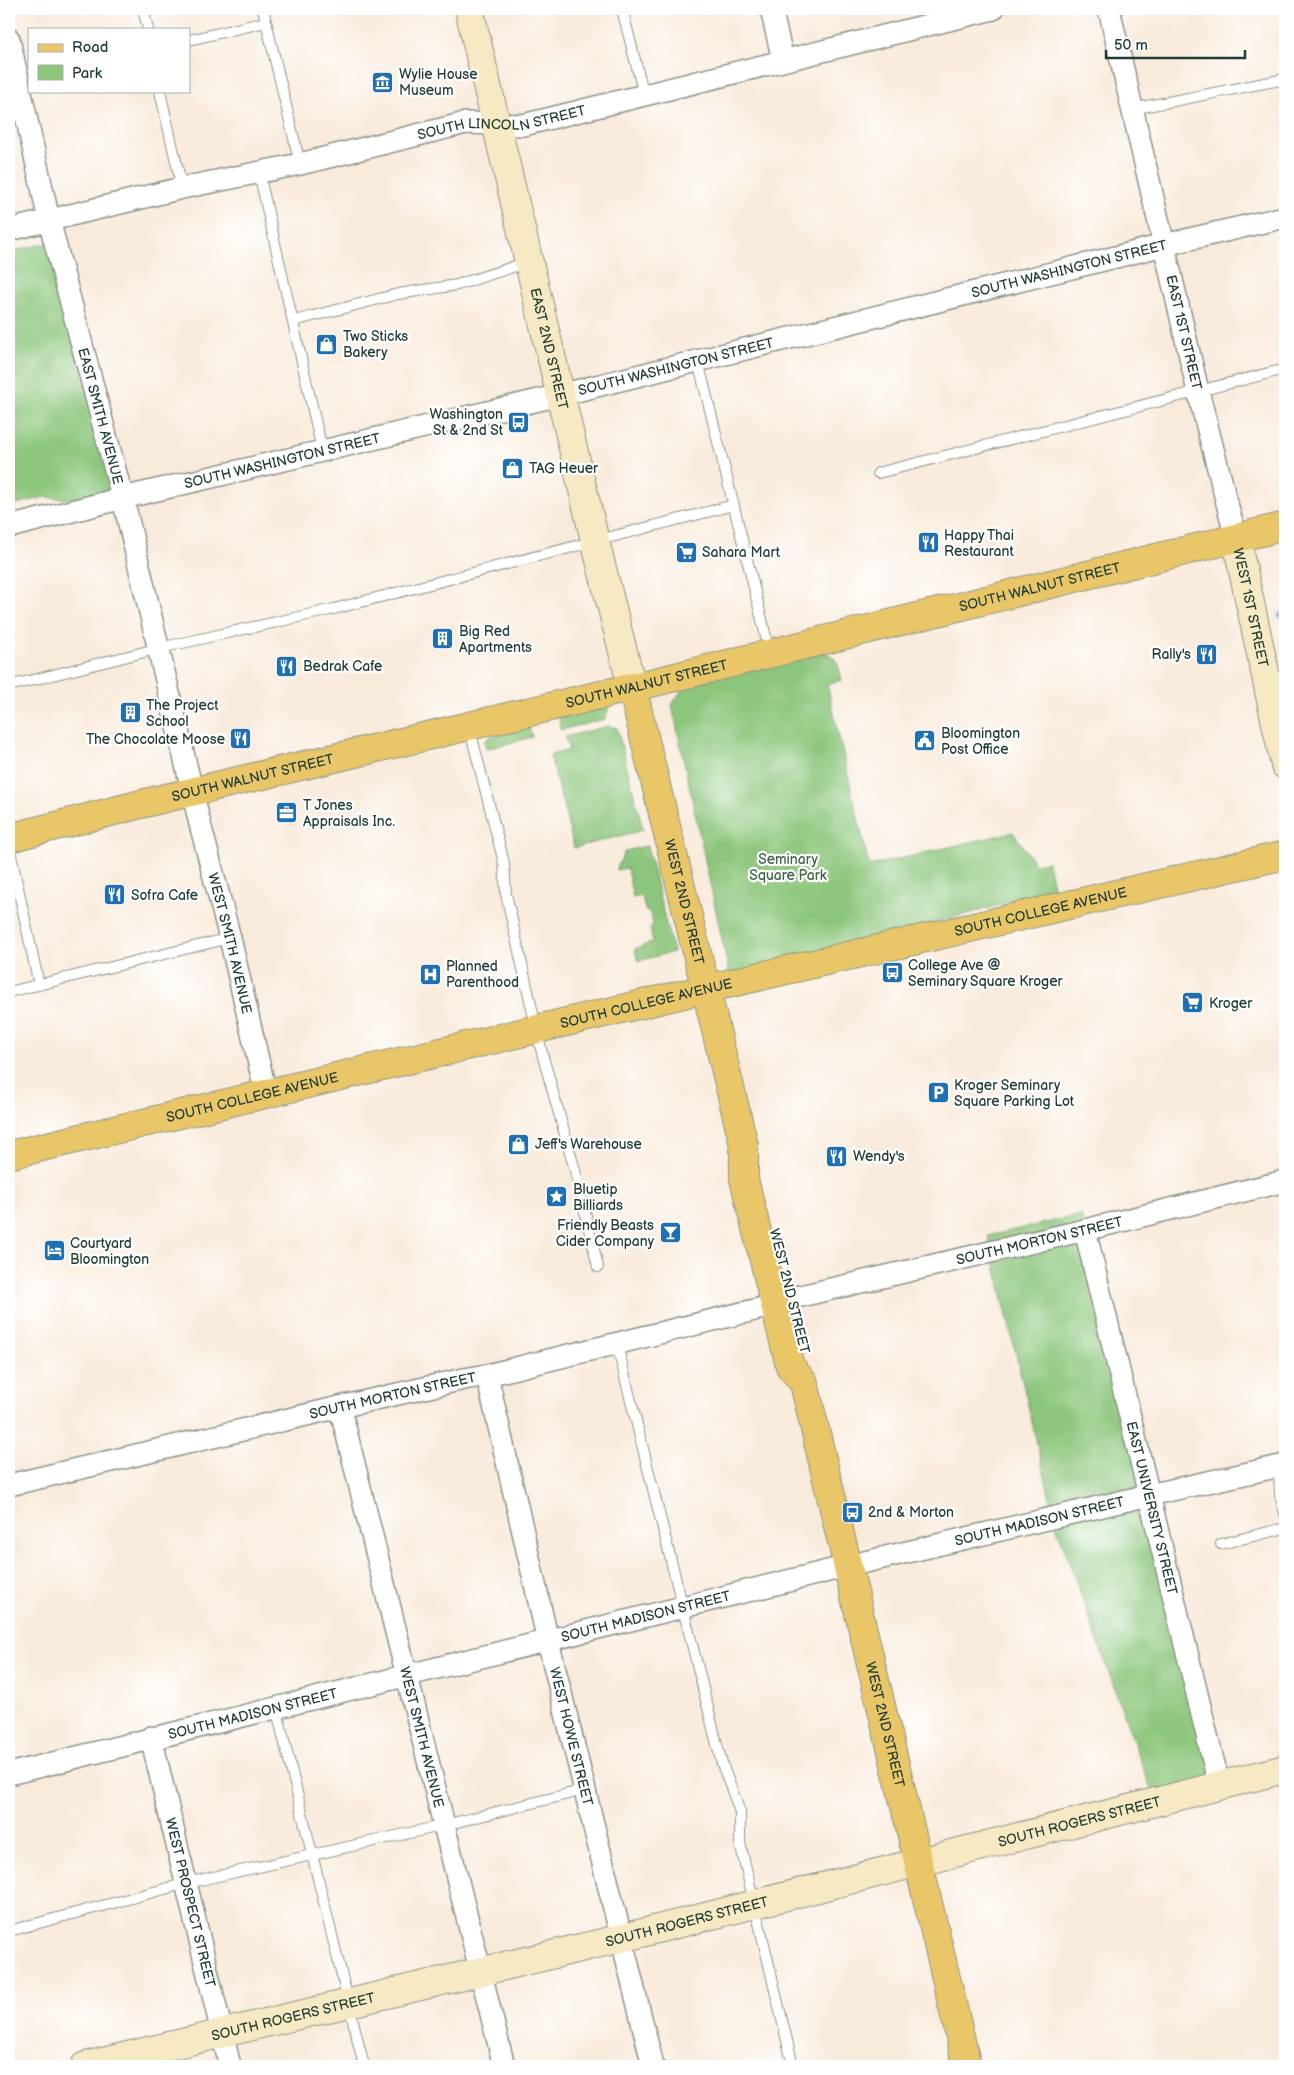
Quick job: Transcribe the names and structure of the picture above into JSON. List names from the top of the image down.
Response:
{
  "streets": {
    "main road": ["SOUTH WALNUT STREET", "WEST 2ND STREET", "SOUTH COLLEGE AVENUE"],
    "street": [
      "SOUTH LINCOLN STREET",
      "SOUTH WASHINGTON STREET",
      "EAST 1ST STREET",
      "EAST 2ND STREET",
      "EAST SMITH AVENUE",
      "WEST 1ST STREET",
      "WEST SMITH AVENUE",
      "SOUTH MORTON STREET",
      "EAST UNIVERSITY STREET",
      "SOUTH MADISON STREET",
      "WEST HOWE STREET",
      "SOUTH ROGERS STREET",
      "WEST PROSPECT STREET"
    ]
  },
  "crossings": [
    ["SOUTH LINCOLN STREET", "EAST 2ND STREET"],
    ["SOUTH LINCOLN STREET", "EAST SMITH AVENUE"],
    ["SOUTH WASHINGTON STREET", "EAST 1ST STREET"],
    ["SOUTH WASHINGTON STREET", "EAST 2ND STREET"],
    ["SOUTH WASHINGTON STREET", "EAST SMITH AVENUE"],
    ["EAST 1ST STREET", "SOUTH WALNUT STREET"],
    ["EAST 1ST STREET", "WEST 1ST STREET"],
    ["EAST 2ND STREET", "SOUTH WALNUT STREET"],
    ["EAST 2ND STREET", "WEST 2ND STREET"],
    ["EAST SMITH AVENUE", "SOUTH WALNUT STREET"],
    ["EAST SMITH AVENUE", "WEST SMITH AVENUE"],
    ["SOUTH WALNUT STREET", "WEST 1ST STREET"],
    ["SOUTH WALNUT STREET", "WEST 2ND STREET"],
    ["SOUTH WALNUT STREET", "WEST SMITH AVENUE"],
    ["WEST 2ND STREET", "SOUTH COLLEGE AVENUE"],
    ["WEST 2ND STREET", "SOUTH MORTON STREET"],
    ["WEST 2ND STREET", "SOUTH MADISON STREET"],
    ["WEST 2ND STREET", "SOUTH ROGERS STREET"],
    ["SOUTH COLLEGE AVENUE", "WEST SMITH AVENUE"],
    ["WEST SMITH AVENUE", "SOUTH MORTON STREET"],
    ["WEST SMITH AVENUE", "SOUTH MADISON STREET"],
    ["WEST SMITH AVENUE", "SOUTH ROGERS STREET"],
    ["SOUTH MORTON STREET", "EAST UNIVERSITY STREET"],
    ["SOUTH MORTON STREET", "WEST HOWE STREET"],
    ["EAST UNIVERSITY STREET", "SOUTH MADISON STREET"],
    ["EAST UNIVERSITY STREET", "SOUTH ROGERS STREET"],
    ["SOUTH MADISON STREET", "WEST HOWE STREET"],
    ["SOUTH MADISON STREET", "WEST PROSPECT STREET"],
    ["WEST HOWE STREET", "SOUTH ROGERS STREET"],
    ["SOUTH ROGERS STREET", "WEST PROSPECT STREET"]
  ],
  "parks": ["Seminary Square Park"],
  "places": {
    "museum": ["Wylie House Museum"],
    "shop": ["Two Sticks Bakery", "TAG Heuer", "Jeff's Warehouse"],
    "bus stop": ["Washington St & 2nd St", "College Ave @ Seminary Square Kroger", "2nd & Morton"],
    "restaurant": [
      "Happy Thai Restaurant",
      "Rally's",
      "Bedrak Cafe",
      "The Chocolate Moose",
      "Sofra Cafe",
      "Wendy's"
    ],
    "supermarket": ["Sahara Mart", "Kroger"],
    "building": ["Big Red Apartments", "The Project School"],
    "public building": ["Bloomington Post Office"],
    "office": ["T Jones Appraisals Inc."],
    "hospital": ["Planned Parenthood"],
    "parking": ["Kroger Seminary Square Parking Lot"],
    "place": ["Bluetip Billiards"],
    "bar": ["Friendly Beasts Cider Company"],
    "hotel": ["Courtyard Bloomington"]
  },
  "legend": ["Road", "Park"],
  "scale_bar": "50 m"
}
